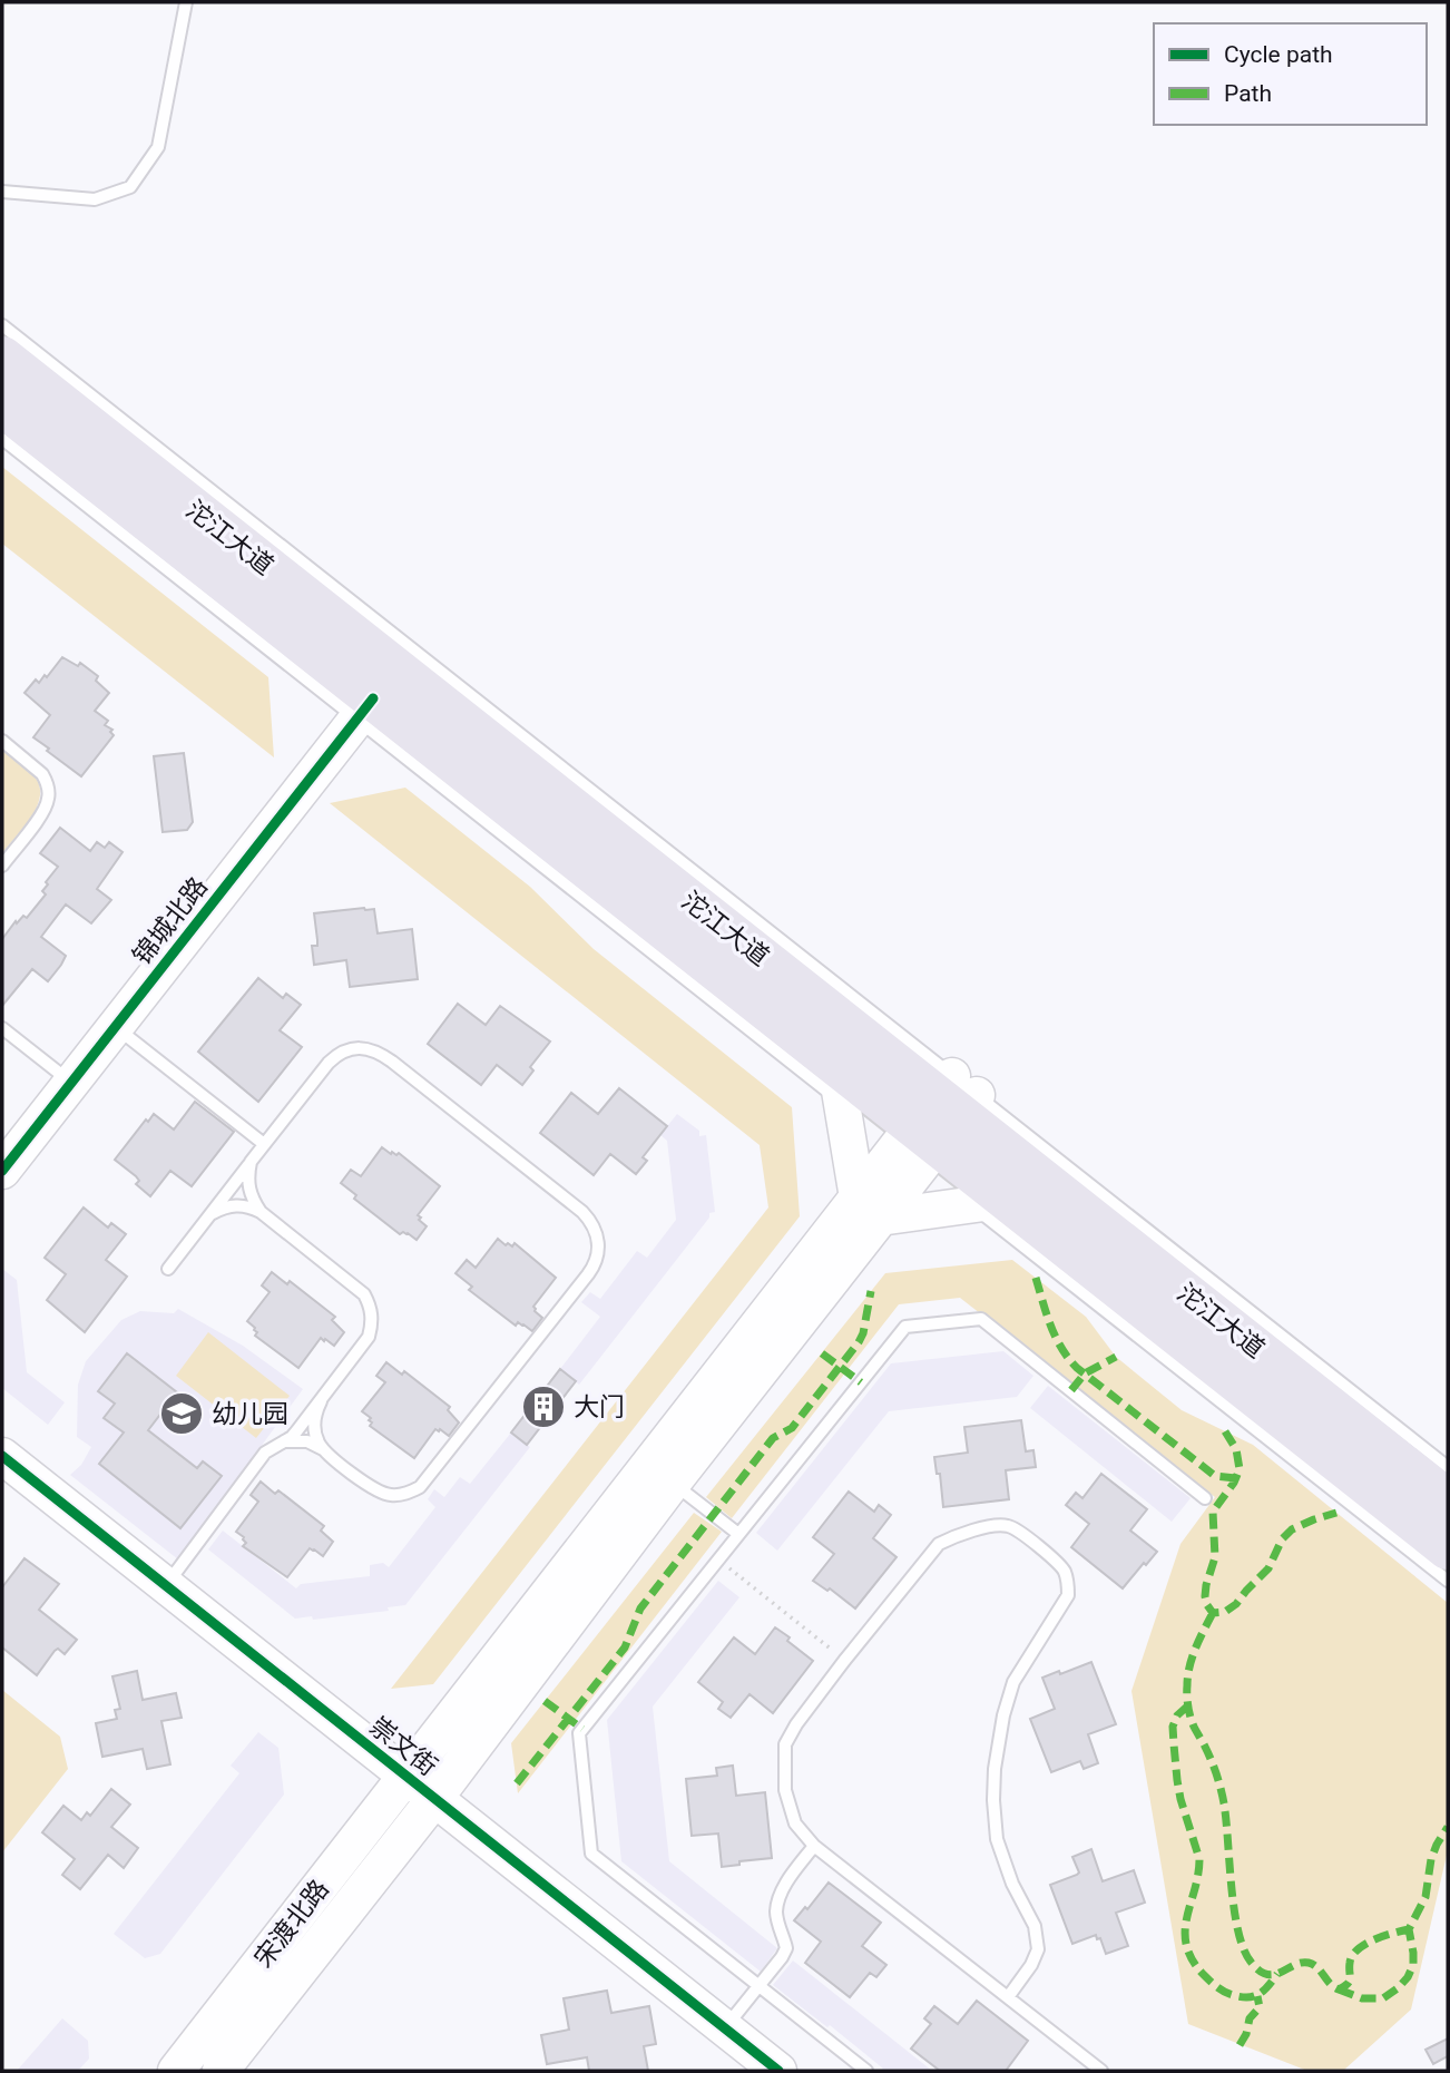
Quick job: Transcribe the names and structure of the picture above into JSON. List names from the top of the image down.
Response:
{
  "streets": {
    "highway": ["沱江大道"],
    "main road": ["锦城北路", "崇文街", "宋渡北路"]
  },
  "crossings": [
    ["沱江大道", "锦城北路"],
    ["崇文街", "宋渡北路"]
  ],
  "places": {
    "building": ["大门"],
    "school or university": ["幼儿园"]
  },
  "legend": ["Cycle path", "Path"]
}
